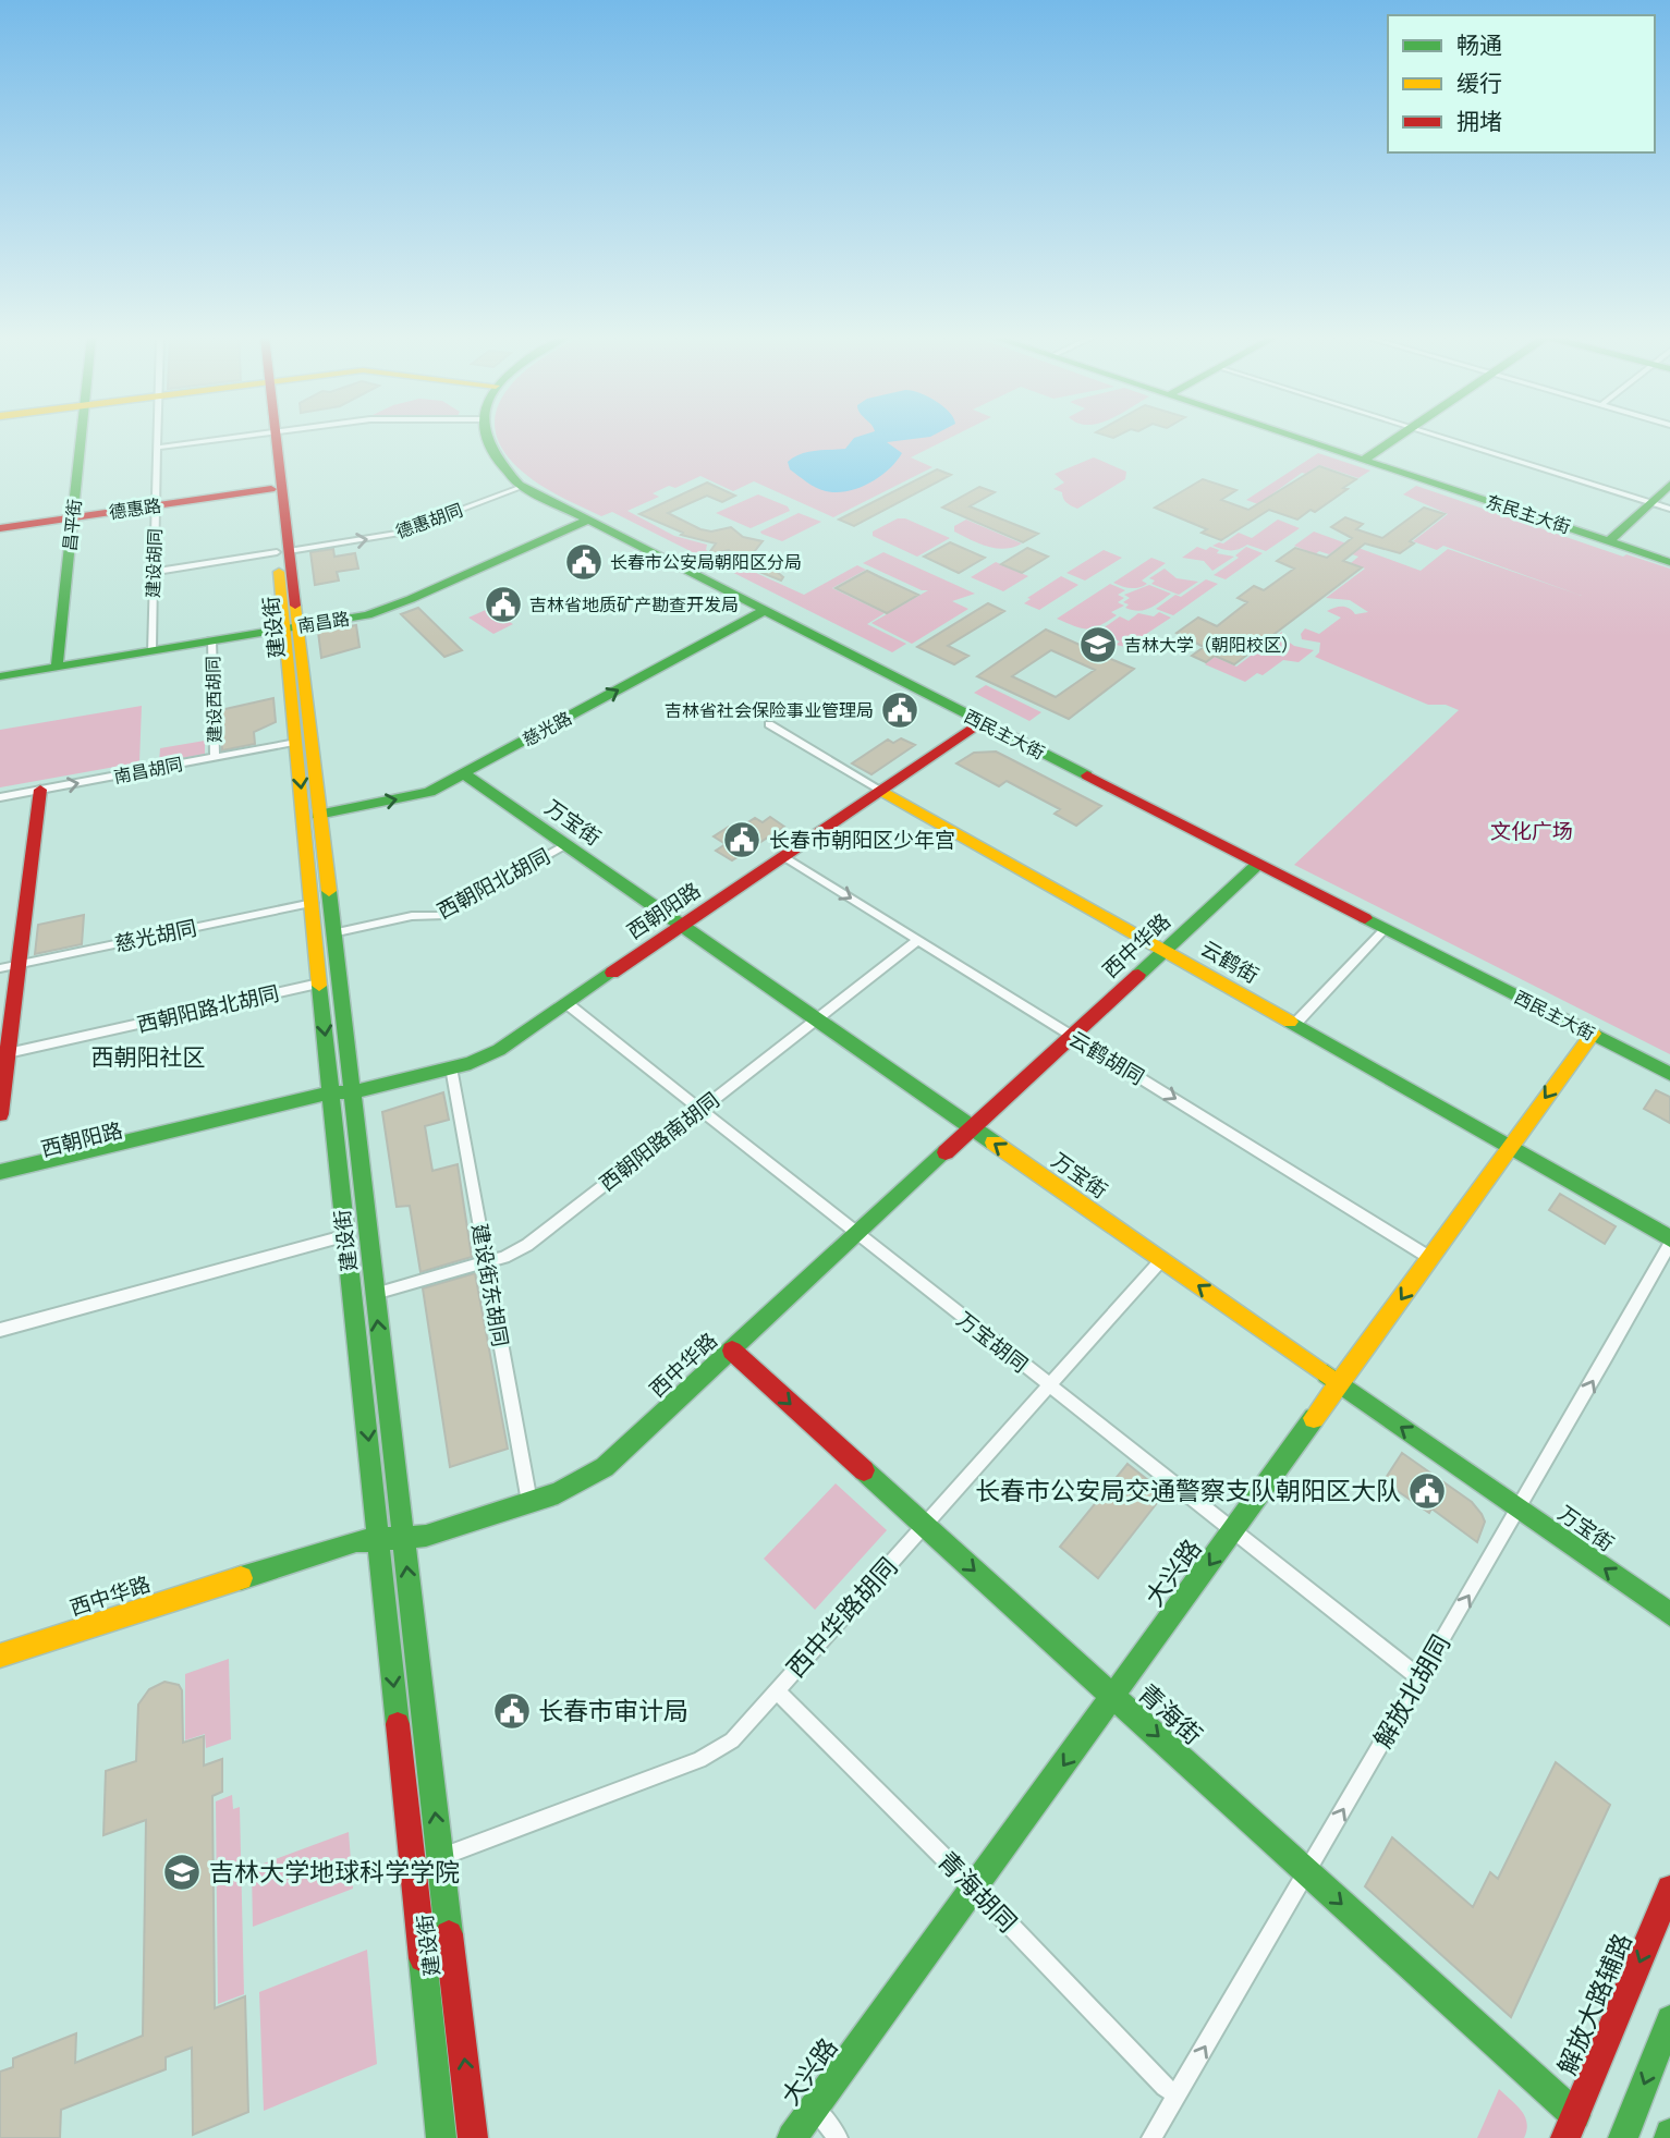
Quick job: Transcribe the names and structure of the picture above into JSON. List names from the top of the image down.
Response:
{
  "streets": {
    "street": [
      "德惠路",
      "东民主大街",
      "德惠胡同",
      "昌平街",
      "建设胡同",
      "南昌路",
      "建设街",
      "建设西胡同",
      "慈光路",
      "西民主大街",
      "南昌胡同",
      "万宝街",
      "西朝阳北胡同",
      "西朝阳路",
      "慈光胡同",
      "西中华路",
      "云鹤街",
      "西朝阳路北胡同",
      "云鹤胡同",
      "西朝阳路南胡同",
      "建设街东胡同",
      "万宝胡同",
      "大兴路",
      "西中华路胡同",
      "解放北胡同",
      "青海街",
      "青海胡同",
      "解放大路辅路"
    ]
  },
  "crossings": [
    ["德惠路", "昌平街"],
    ["德惠路", "建设胡同"],
    ["德惠路", "建设街"],
    ["德惠胡同", "建设胡同"],
    ["德惠胡同", "建设街"],
    ["德惠胡同", "西民主大街"],
    ["昌平街", "南昌路"],
    ["建设胡同", "南昌路"],
    ["南昌路", "建设街"],
    ["南昌路", "建设西胡同"],
    ["南昌路", "西民主大街"],
    ["建设街", "慈光路"],
    ["建设街", "南昌胡同"],
    ["建设街", "西朝阳北胡同"],
    ["建设街", "西朝阳路"],
    ["建设街", "慈光胡同"],
    ["建设街", "西中华路"],
    ["建设街", "西朝阳路北胡同"],
    ["建设街", "西朝阳路南胡同"],
    ["建设街", "西中华路胡同"],
    ["建设西胡同", "南昌胡同"],
    ["慈光路", "西民主大街"],
    ["慈光路", "万宝街"],
    ["西民主大街", "西朝阳路"],
    ["西民主大街", "西中华路"],
    ["西民主大街", "大兴路"],
    ["万宝街", "西朝阳北胡同"],
    ["万宝街", "西朝阳路"],
    ["万宝街", "西中华路"],
    ["万宝街", "西朝阳路南胡同"],
    ["万宝街", "大兴路"],
    ["万宝街", "西中华路胡同"],
    ["万宝街", "解放北胡同"],
    ["西朝阳路", "云鹤街"],
    ["西朝阳路", "云鹤胡同"],
    ["西朝阳路", "建设街东胡同"],
    ["西朝阳路", "万宝胡同"],
    ["西中华路", "云鹤街"],
    ["西中华路", "云鹤胡同"],
    ["西中华路", "建设街东胡同"],
    ["西中华路", "万宝胡同"],
    ["西中华路", "青海街"],
    ["云鹤街", "大兴路"],
    ["云鹤街", "解放北胡同"],
    ["云鹤胡同", "西朝阳路南胡同"],
    ["云鹤胡同", "大兴路"],
    ["西朝阳路南胡同", "建设街东胡同"],
    ["西朝阳路南胡同", "万宝胡同"],
    ["万宝胡同", "大兴路"],
    ["万宝胡同", "西中华路胡同"],
    ["万宝胡同", "解放北胡同"],
    ["大兴路", "青海街"],
    ["大兴路", "青海胡同"],
    ["西中华路胡同", "青海街"],
    ["西中华路胡同", "青海胡同"],
    ["解放北胡同", "青海街"],
    ["解放北胡同", "青海胡同"],
    ["青海街", "解放大路辅路"]
  ],
  "one_way": [
    "德惠胡同",
    "慈光路",
    "南昌胡同",
    "万宝街",
    "云鹤胡同",
    "大兴路",
    "解放北胡同",
    "青海街"
  ],
  "districts": ["西朝阳社区"],
  "parks": ["文化广场"],
  "places": {
    "public building": [
      "长春市公安局朝阳区分局",
      "吉林省地质矿产勘查开发局",
      "吉林省社会保险事业管理局",
      "长春市朝阳区少年宫",
      "长春市公安局交通警察支队朝阳区大队",
      "长春市审计局"
    ],
    "school or university": ["吉林大学（朝阳校区）", "吉林大学地球科学学院"]
  },
  "legend": ["畅通", "缓行", "拥堵"]
}
